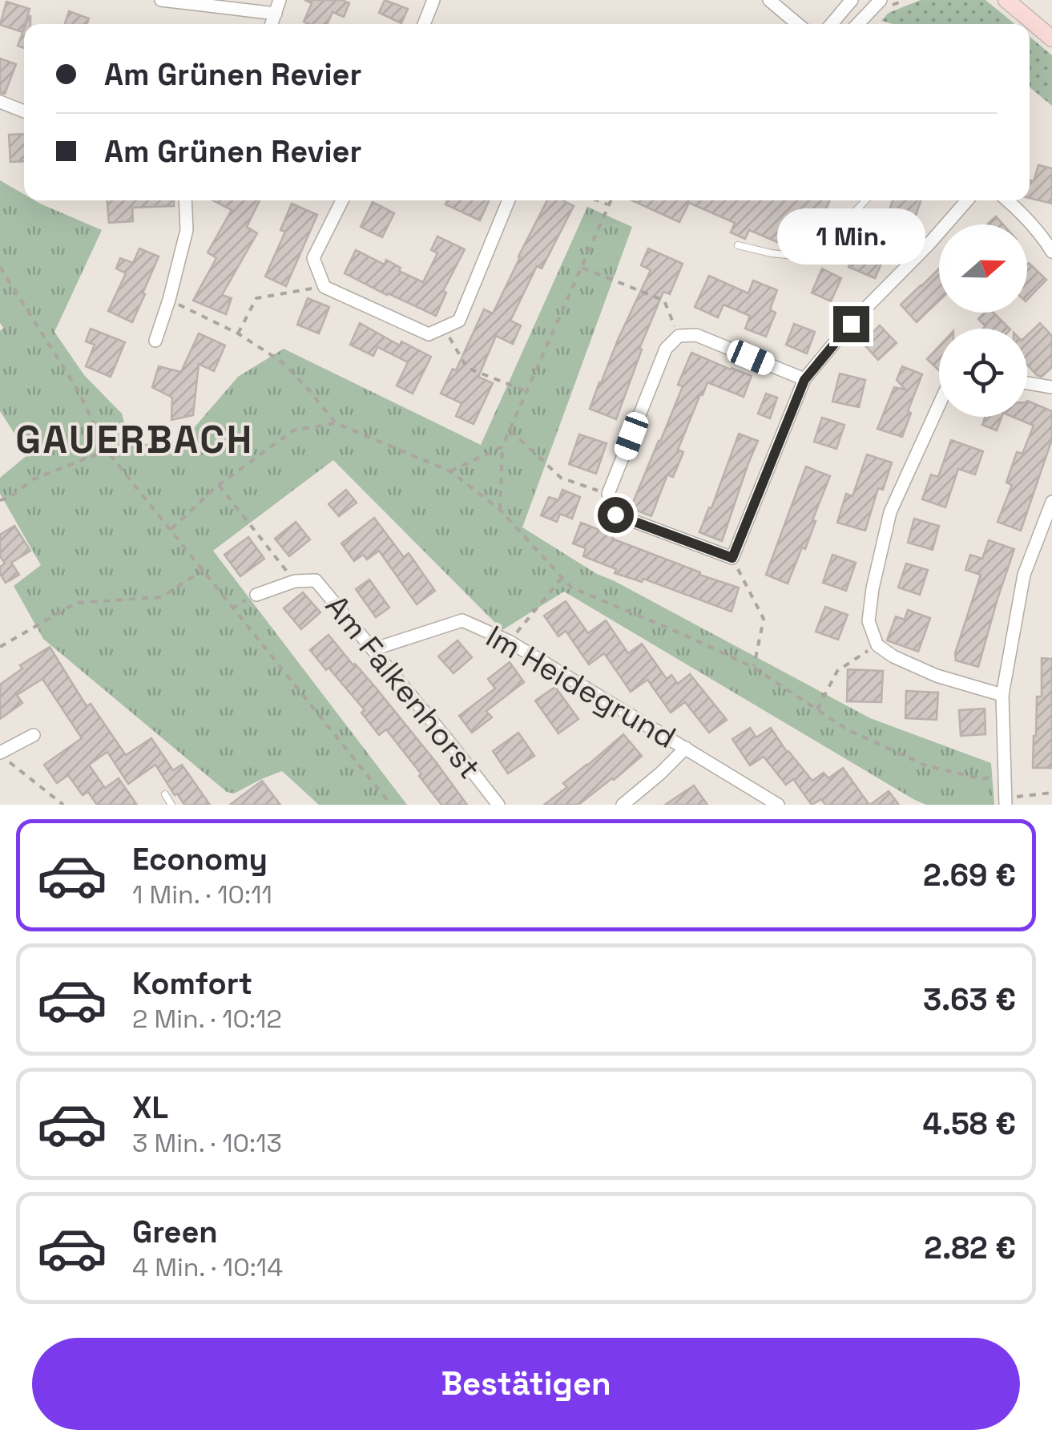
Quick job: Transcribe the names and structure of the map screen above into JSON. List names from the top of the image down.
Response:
{
  "streets": {
    "street": ["Am Falkenhorst", "Im Heidegrund"]
  },
  "crossings": [
    ["Am Falkenhorst", "Im Heidegrund"]
  ],
  "districts": ["GAUERBACH"],
  "north": "right",
  "page": {
    "banner": ["Am Grünen Revier", "Am Grünen Revier"],
    "bubble": "1 Min.",
    "list": [
      {
        "name": "Economy",
        "note": "1 Min. · 10:11",
        "value": "2.69 €"
      },
      {
        "name": "Komfort",
        "note": "2 Min. · 10:12",
        "value": "3.63 €"
      },
      {
        "name": "XL",
        "note": "3 Min. · 10:13",
        "value": "4.58 €"
      },
      {
        "name": "Green",
        "note": "4 Min. · 10:14",
        "value": "2.82 €"
      }
    ],
    "buttons": "Bestätigen"
  }
}
